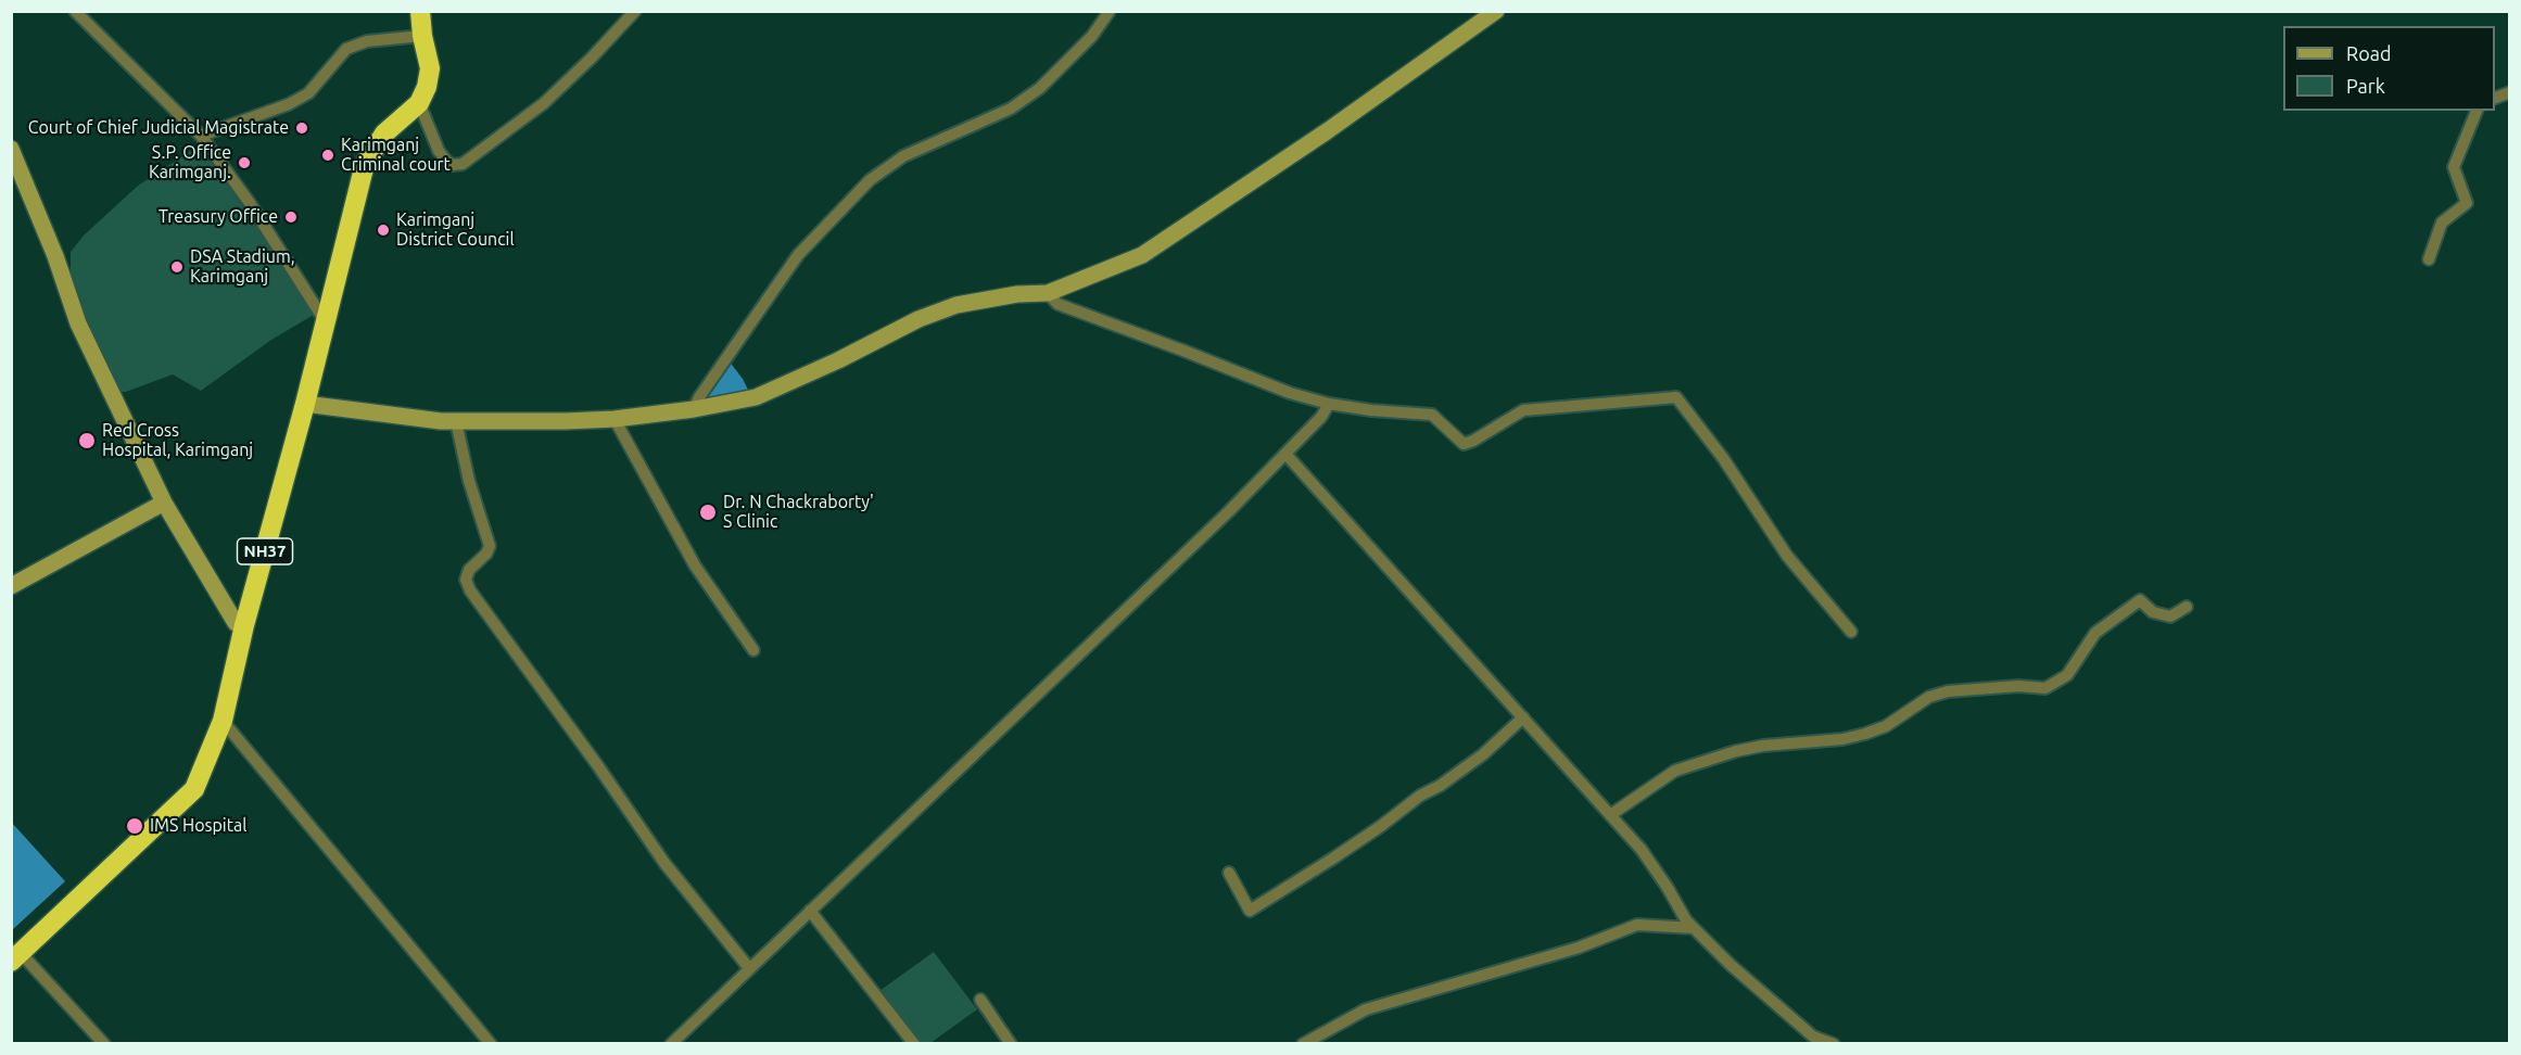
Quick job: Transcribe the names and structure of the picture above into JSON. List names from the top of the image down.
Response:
{
  "streets": {
    "highway": ["NH37"]
  },
  "places": [
    "Court of Chief Judicial Magistrate",
    "Karimganj Criminal court",
    "S.P. Office Karimganj.",
    "Treasury Office",
    "Karimganj District Council",
    "DSA Stadium, Karimganj",
    "Red Cross Hospital, Karimganj",
    "Dr. N Chackraborty' S Clinic",
    "IMS Hospital"
  ],
  "legend": ["Road", "Park"]
}
